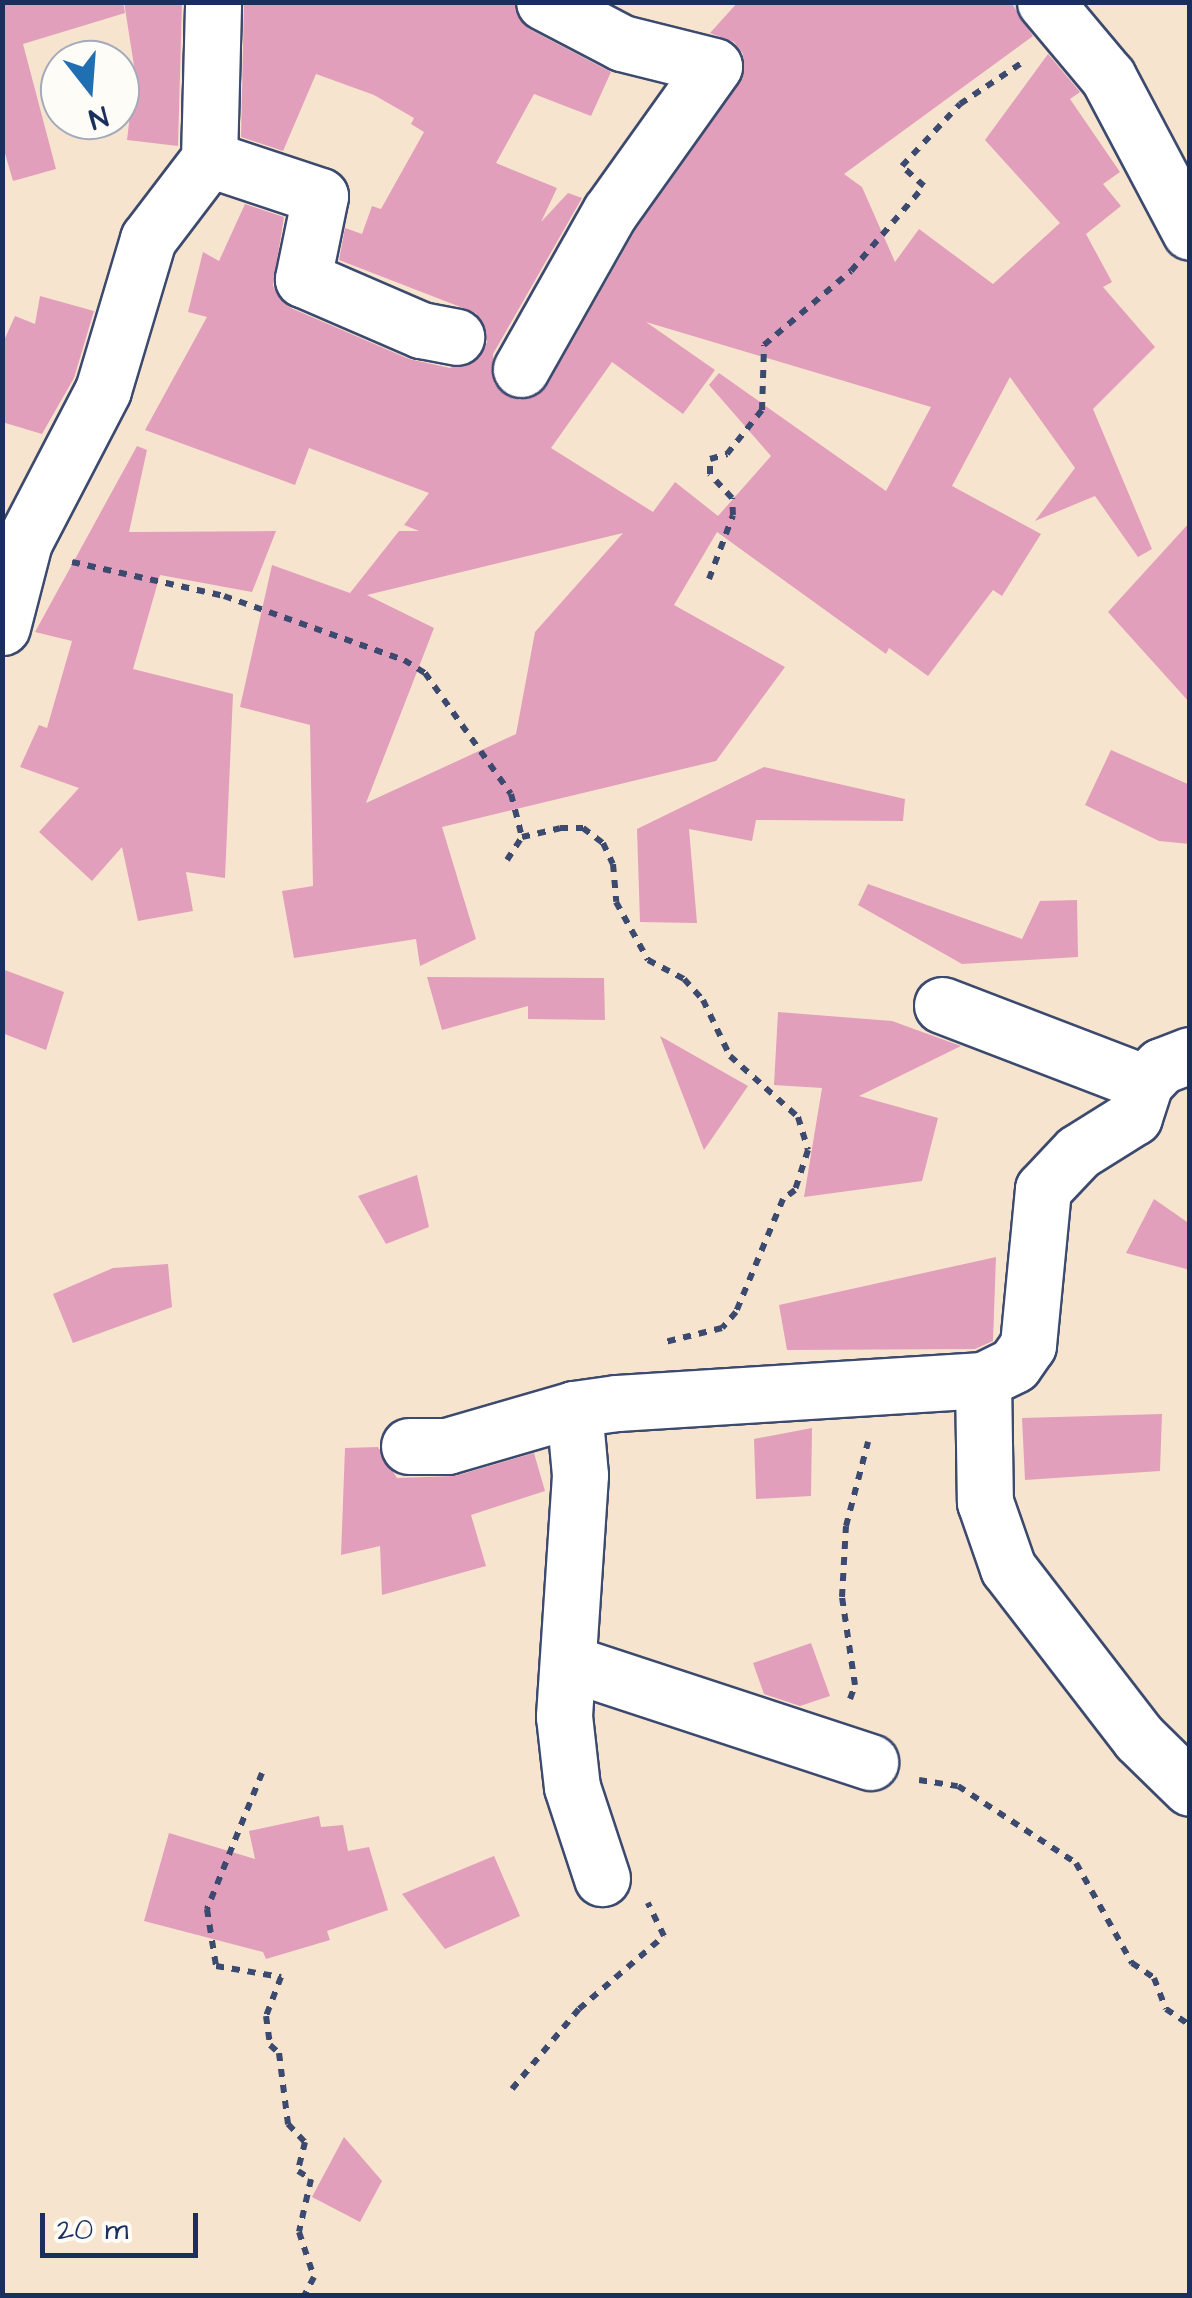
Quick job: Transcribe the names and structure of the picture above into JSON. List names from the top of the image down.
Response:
{
  "scale_bar": "20 m",
  "north": "bottom"
}
